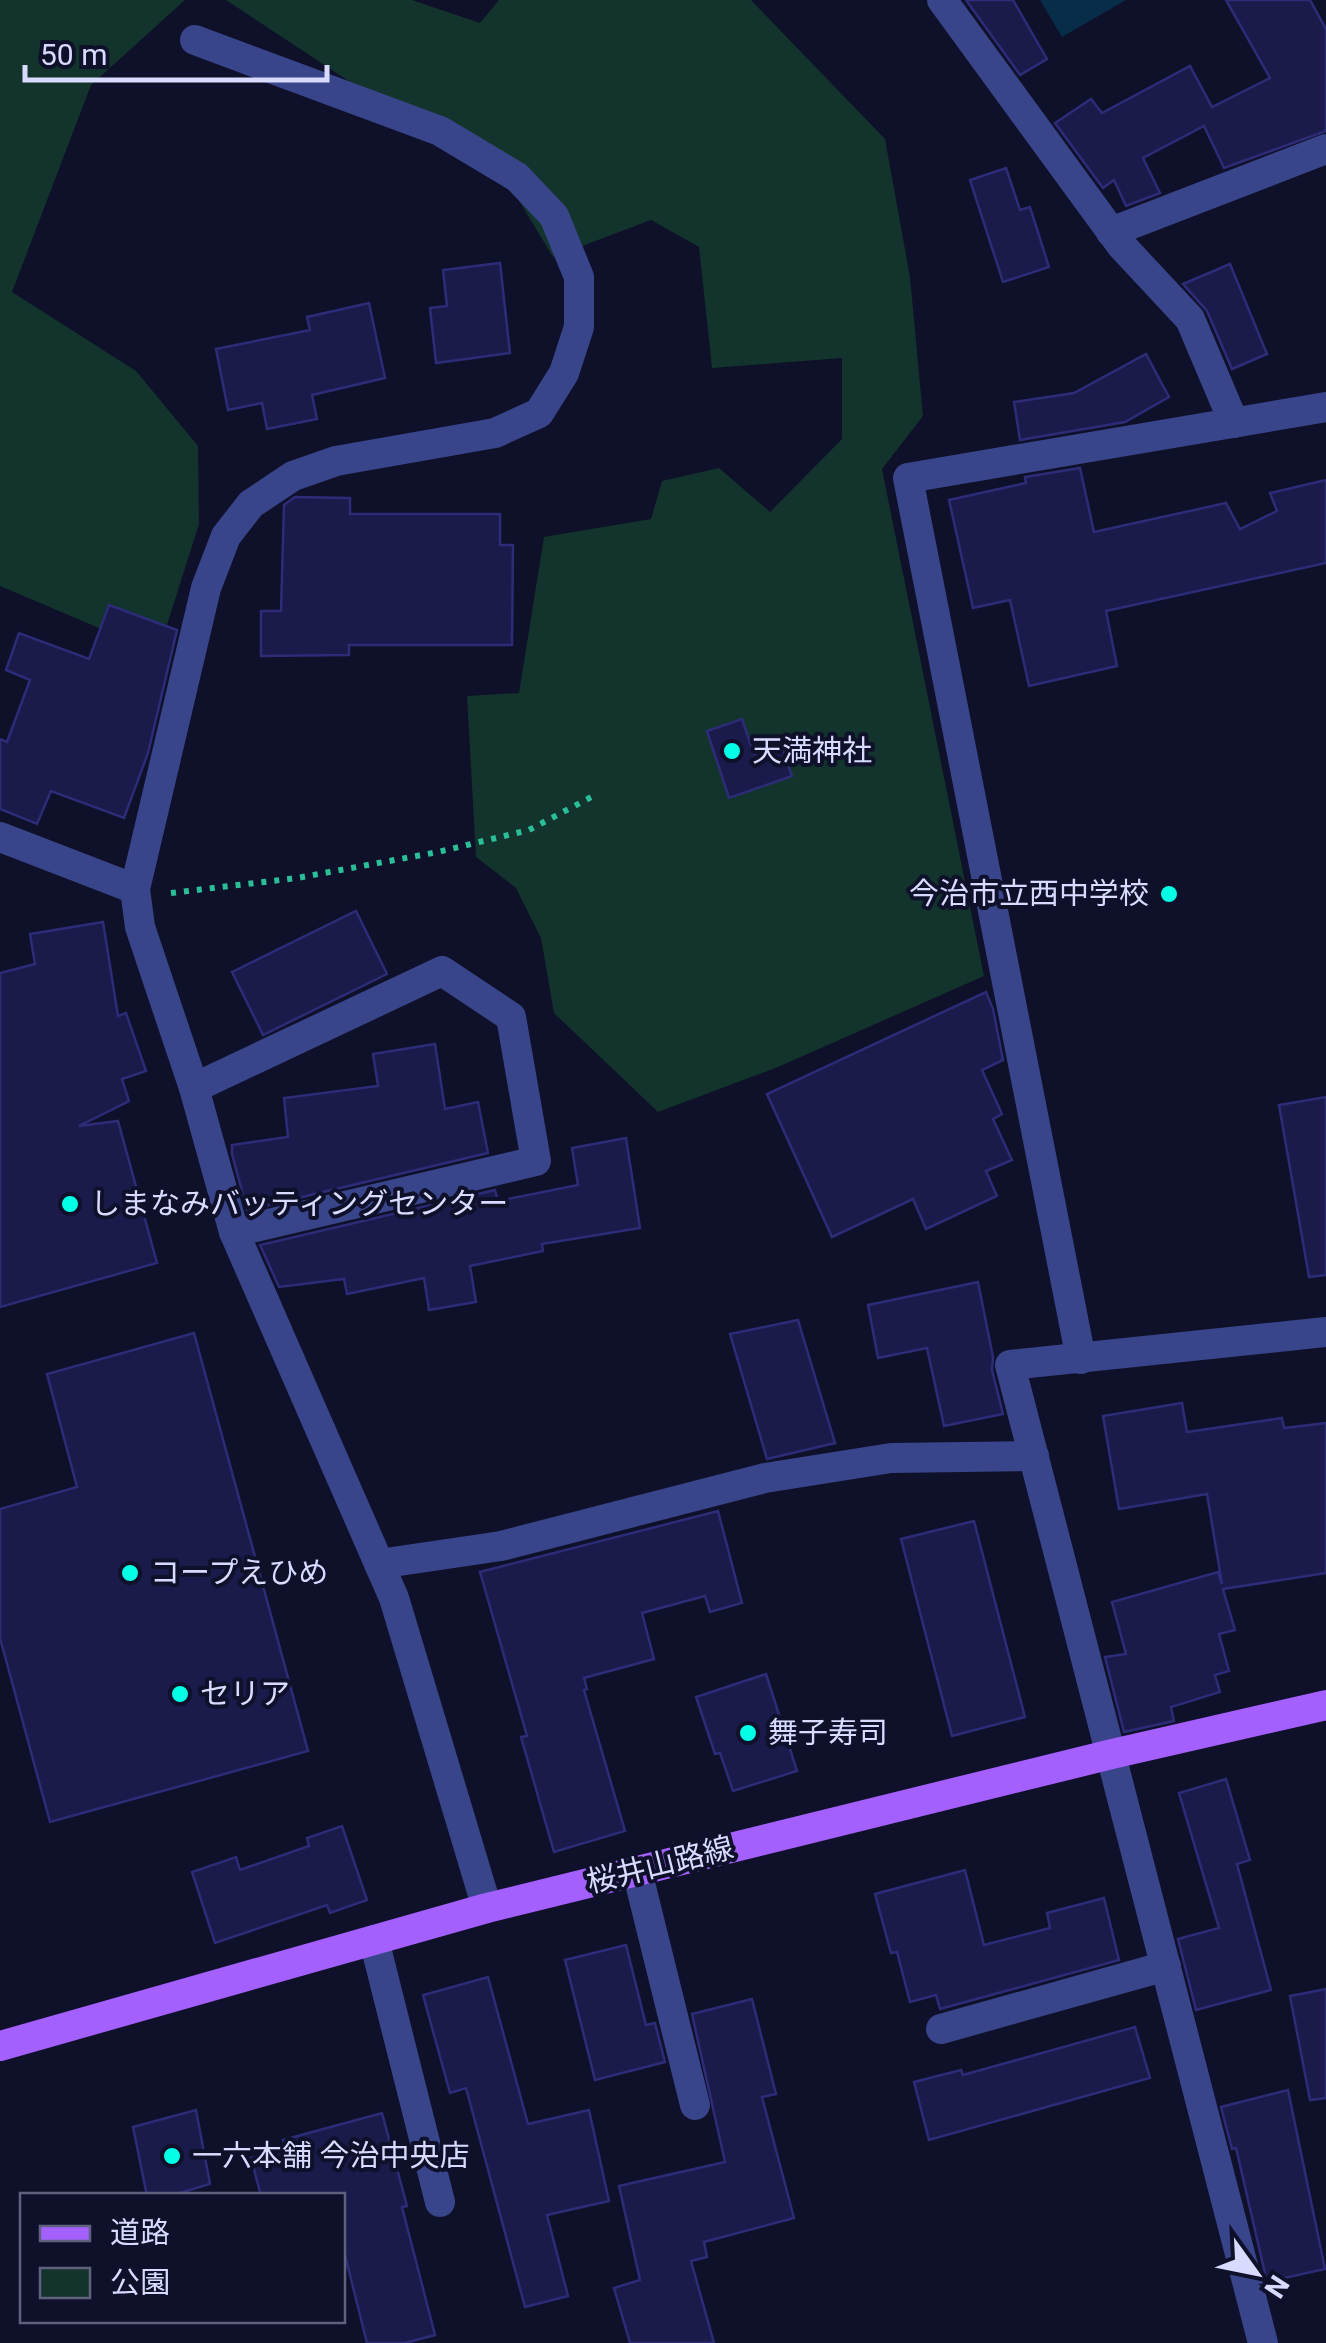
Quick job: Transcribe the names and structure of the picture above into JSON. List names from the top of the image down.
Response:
{
  "streets": {
    "main road": ["桜井山路線"]
  },
  "places": [
    "天満神社",
    "今治市立西中学校",
    "しまなみバッティングセンター",
    "コープえひめ",
    "セリア",
    "舞子寿司",
    "一六本舗 今治中央店"
  ],
  "legend": ["道路", "公園"],
  "scale_bar": "50 m",
  "north": "bottom right"
}
